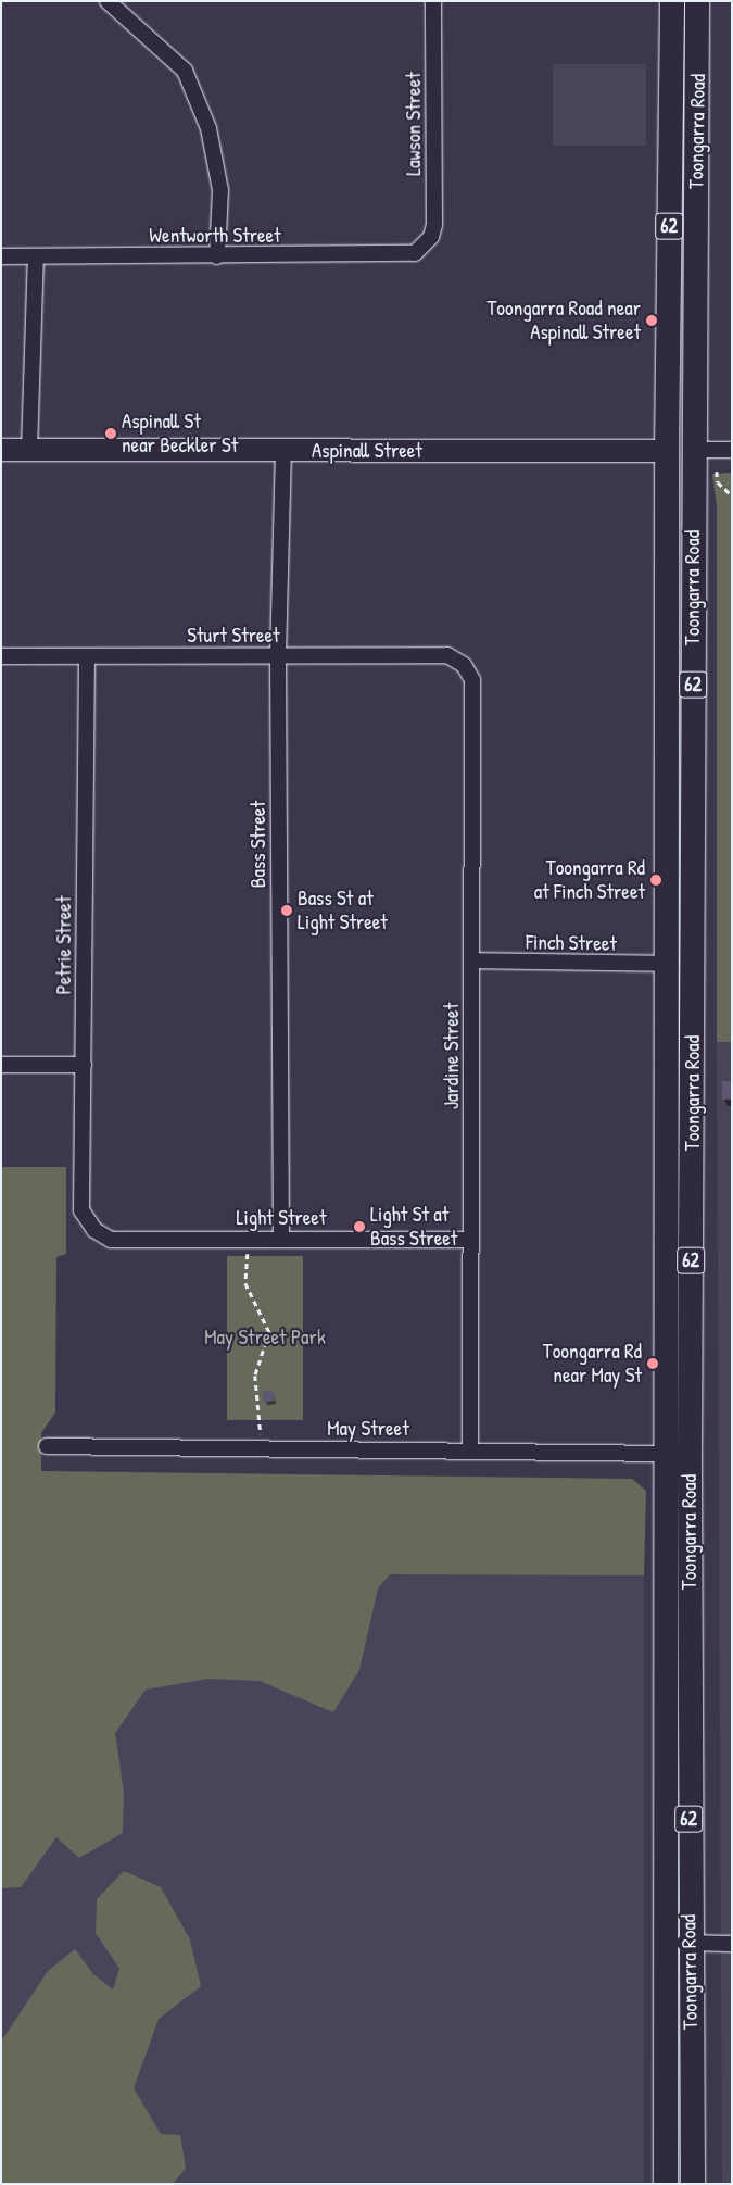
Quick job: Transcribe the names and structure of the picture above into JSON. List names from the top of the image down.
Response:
{
  "streets": {
    "main road": ["Toongarra Road", "62", "Aspinall Street"],
    "street": [
      "Lawson Street",
      "Wentworth Street",
      "Sturt Street",
      "Bass Street",
      "Finch Street",
      "Petrie Street",
      "Jardine Street",
      "Light Street",
      "May Street"
    ]
  },
  "crossings": [
    ["Lawson Street", "Wentworth Street"],
    ["Toongarra Road", "Aspinall Street"],
    ["Toongarra Road", "Finch Street"],
    ["Toongarra Road", "May Street"],
    ["Aspinall Street", "Bass Street"],
    ["Sturt Street", "Bass Street"],
    ["Sturt Street", "Petrie Street"],
    ["Sturt Street", "Jardine Street"],
    ["Bass Street", "Light Street"],
    ["Finch Street", "Jardine Street"],
    ["Petrie Street", "Light Street"],
    ["Jardine Street", "Light Street"],
    ["Jardine Street", "May Street"]
  ],
  "parks": ["May Street Park"],
  "places": [
    "Toongarra Road near Aspinall Street",
    "Aspinall St near Beckler St",
    "Toongarra Rd at Finch Street",
    "Bass St at Light Street",
    "Light St at Bass Street",
    "Toongarra Rd near May St"
  ]
}
